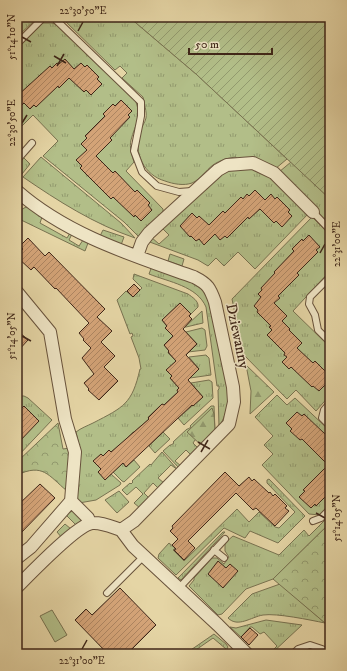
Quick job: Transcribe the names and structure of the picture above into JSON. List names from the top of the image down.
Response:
{
  "streets": {
    "street": ["Dziewanny"]
  },
  "scale_bar": "50 m",
  "coordinates": [
    "22°30'50\"E",
    "51°14'10\"N",
    "22°31'00\"E",
    "51°14'05\"N"
  ]
}
